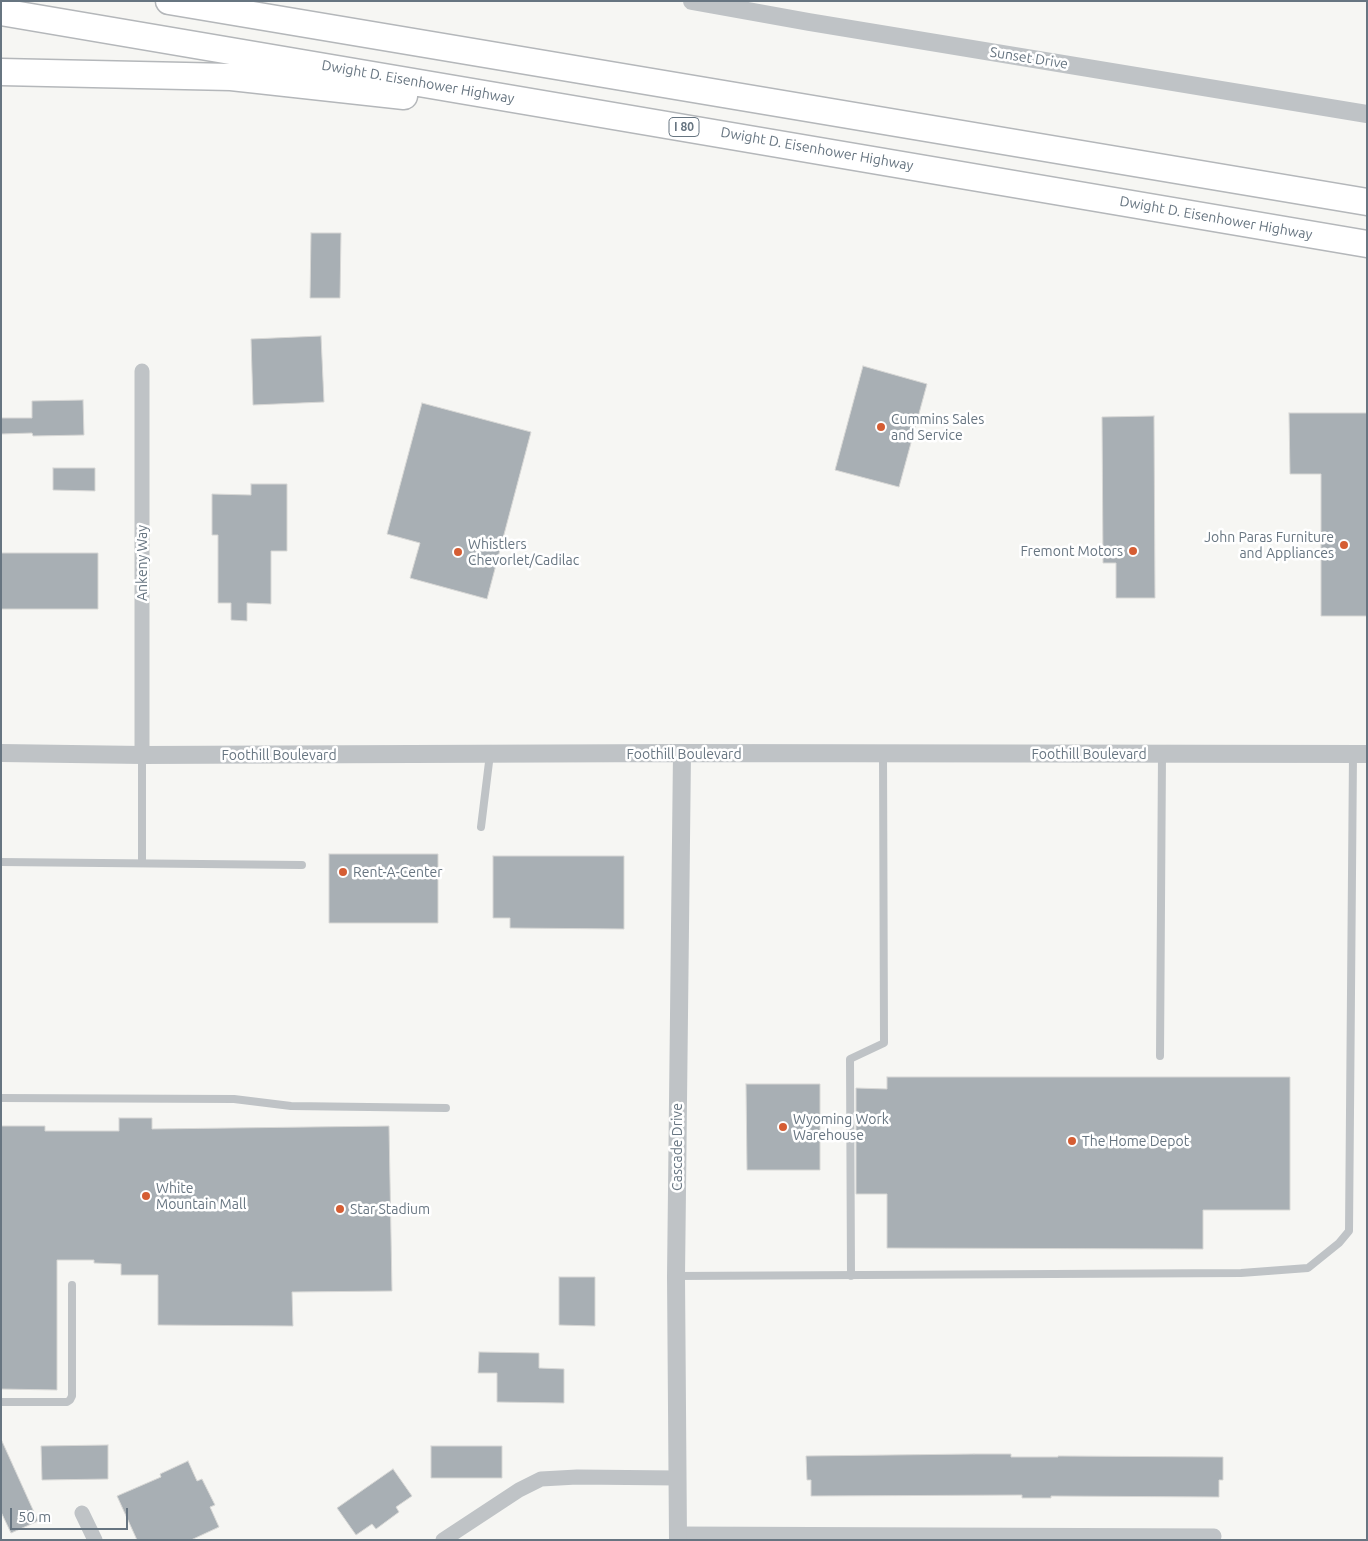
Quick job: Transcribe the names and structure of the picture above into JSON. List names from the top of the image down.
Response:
{
  "streets": {
    "highway": ["Dwight D. Eisenhower Highway", "I 80"],
    "street": [
      "Sunset Drive",
      "Ankeny Way",
      "Foothill Boulevard",
      "Cascade Drive"
    ]
  },
  "crossings": [
    ["Ankeny Way", "Foothill Boulevard"],
    ["Foothill Boulevard", "Cascade Drive"]
  ],
  "places": [
    "Cummins Sales and Service",
    "John Paras Furniture and Appliances",
    "Fremont Motors",
    "Whistlers Chevorlet/Cadilac",
    "Rent-A-Center",
    "Wyoming Work Warehouse",
    "The Home Depot",
    "White Mountain Mall",
    "Star Stadium"
  ],
  "scale_bar": "50 m"
}
